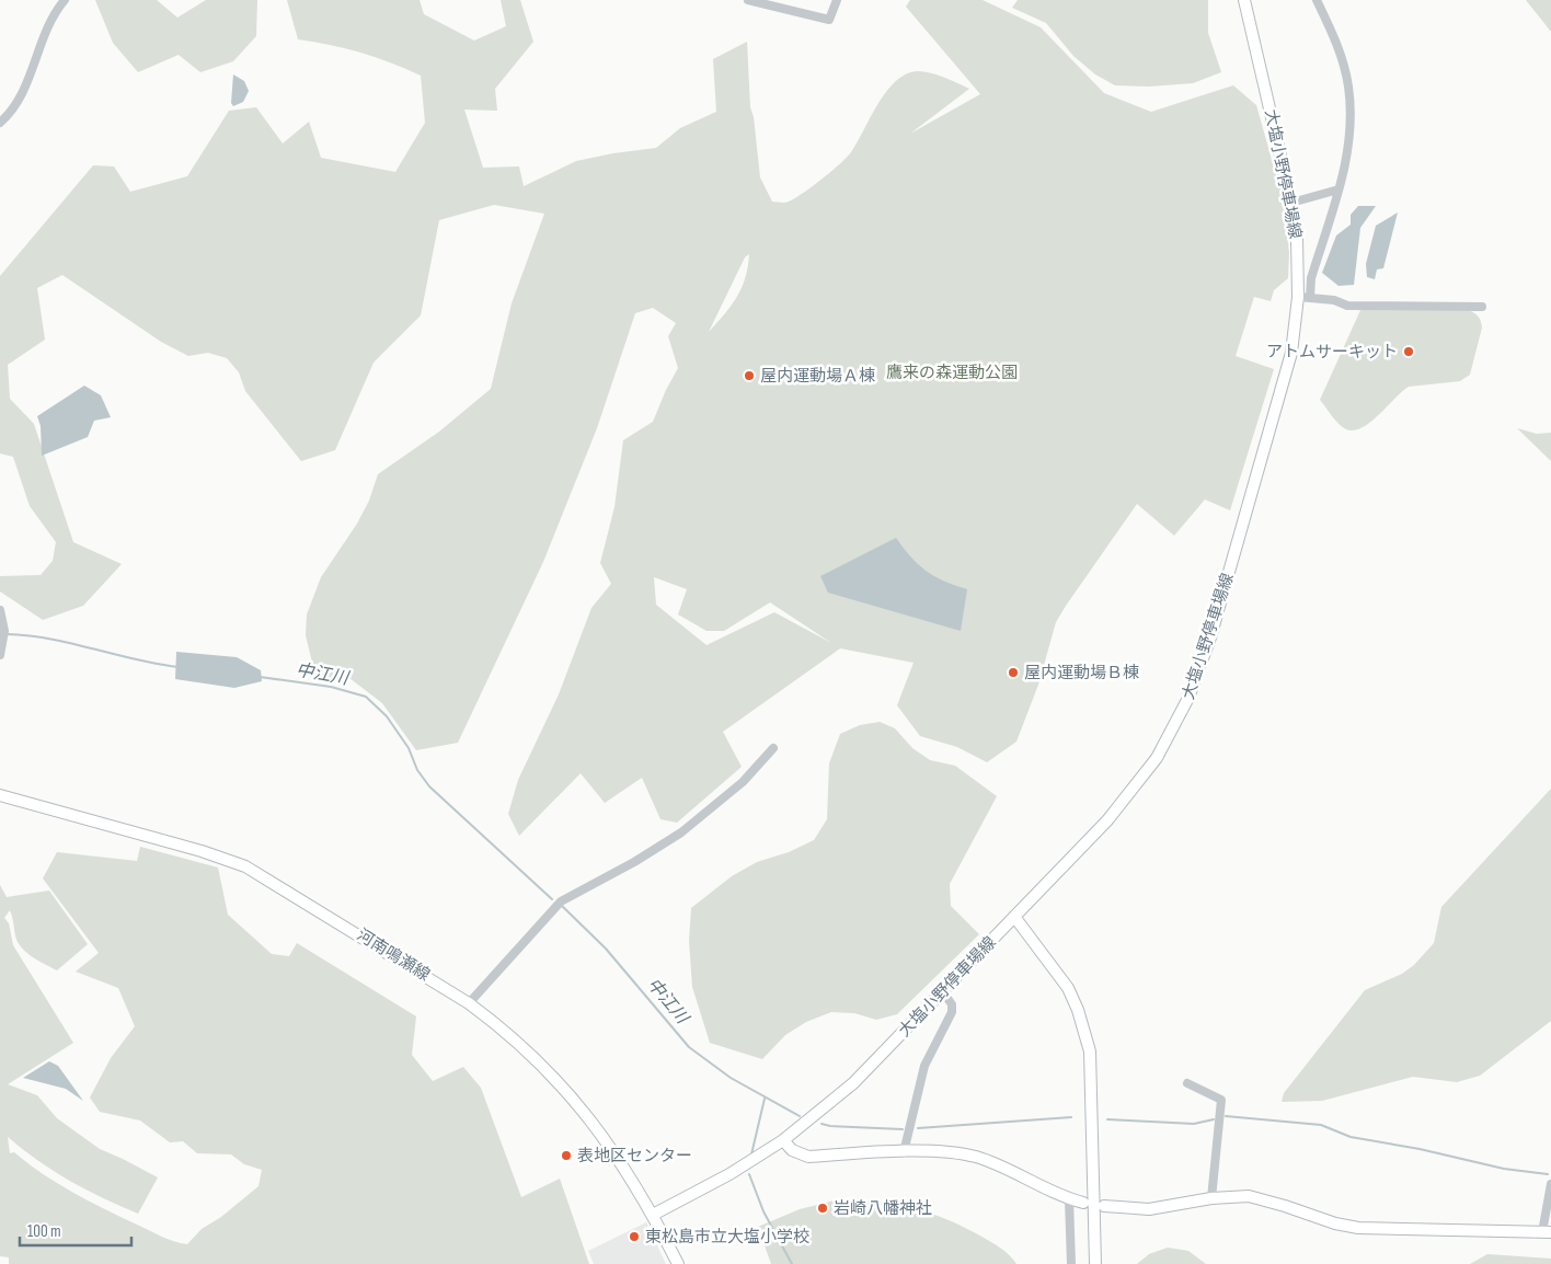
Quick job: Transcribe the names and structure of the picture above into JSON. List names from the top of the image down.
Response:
{
  "streets": {
    "main road": ["大塩小野停車場線", "河南鳴瀬線"]
  },
  "crossings": [
    ["大塩小野停車場線", "河南鳴瀬線"]
  ],
  "water": ["中江川"],
  "parks": ["鷹来の森運動公園"],
  "places": [
    "アトムサーキット",
    "屋内運動場Ａ棟",
    "屋内運動場Ｂ棟",
    "表地区センター",
    "岩崎八幡神社",
    "東松島市立大塩小学校"
  ],
  "scale_bar": "100 m"
}
